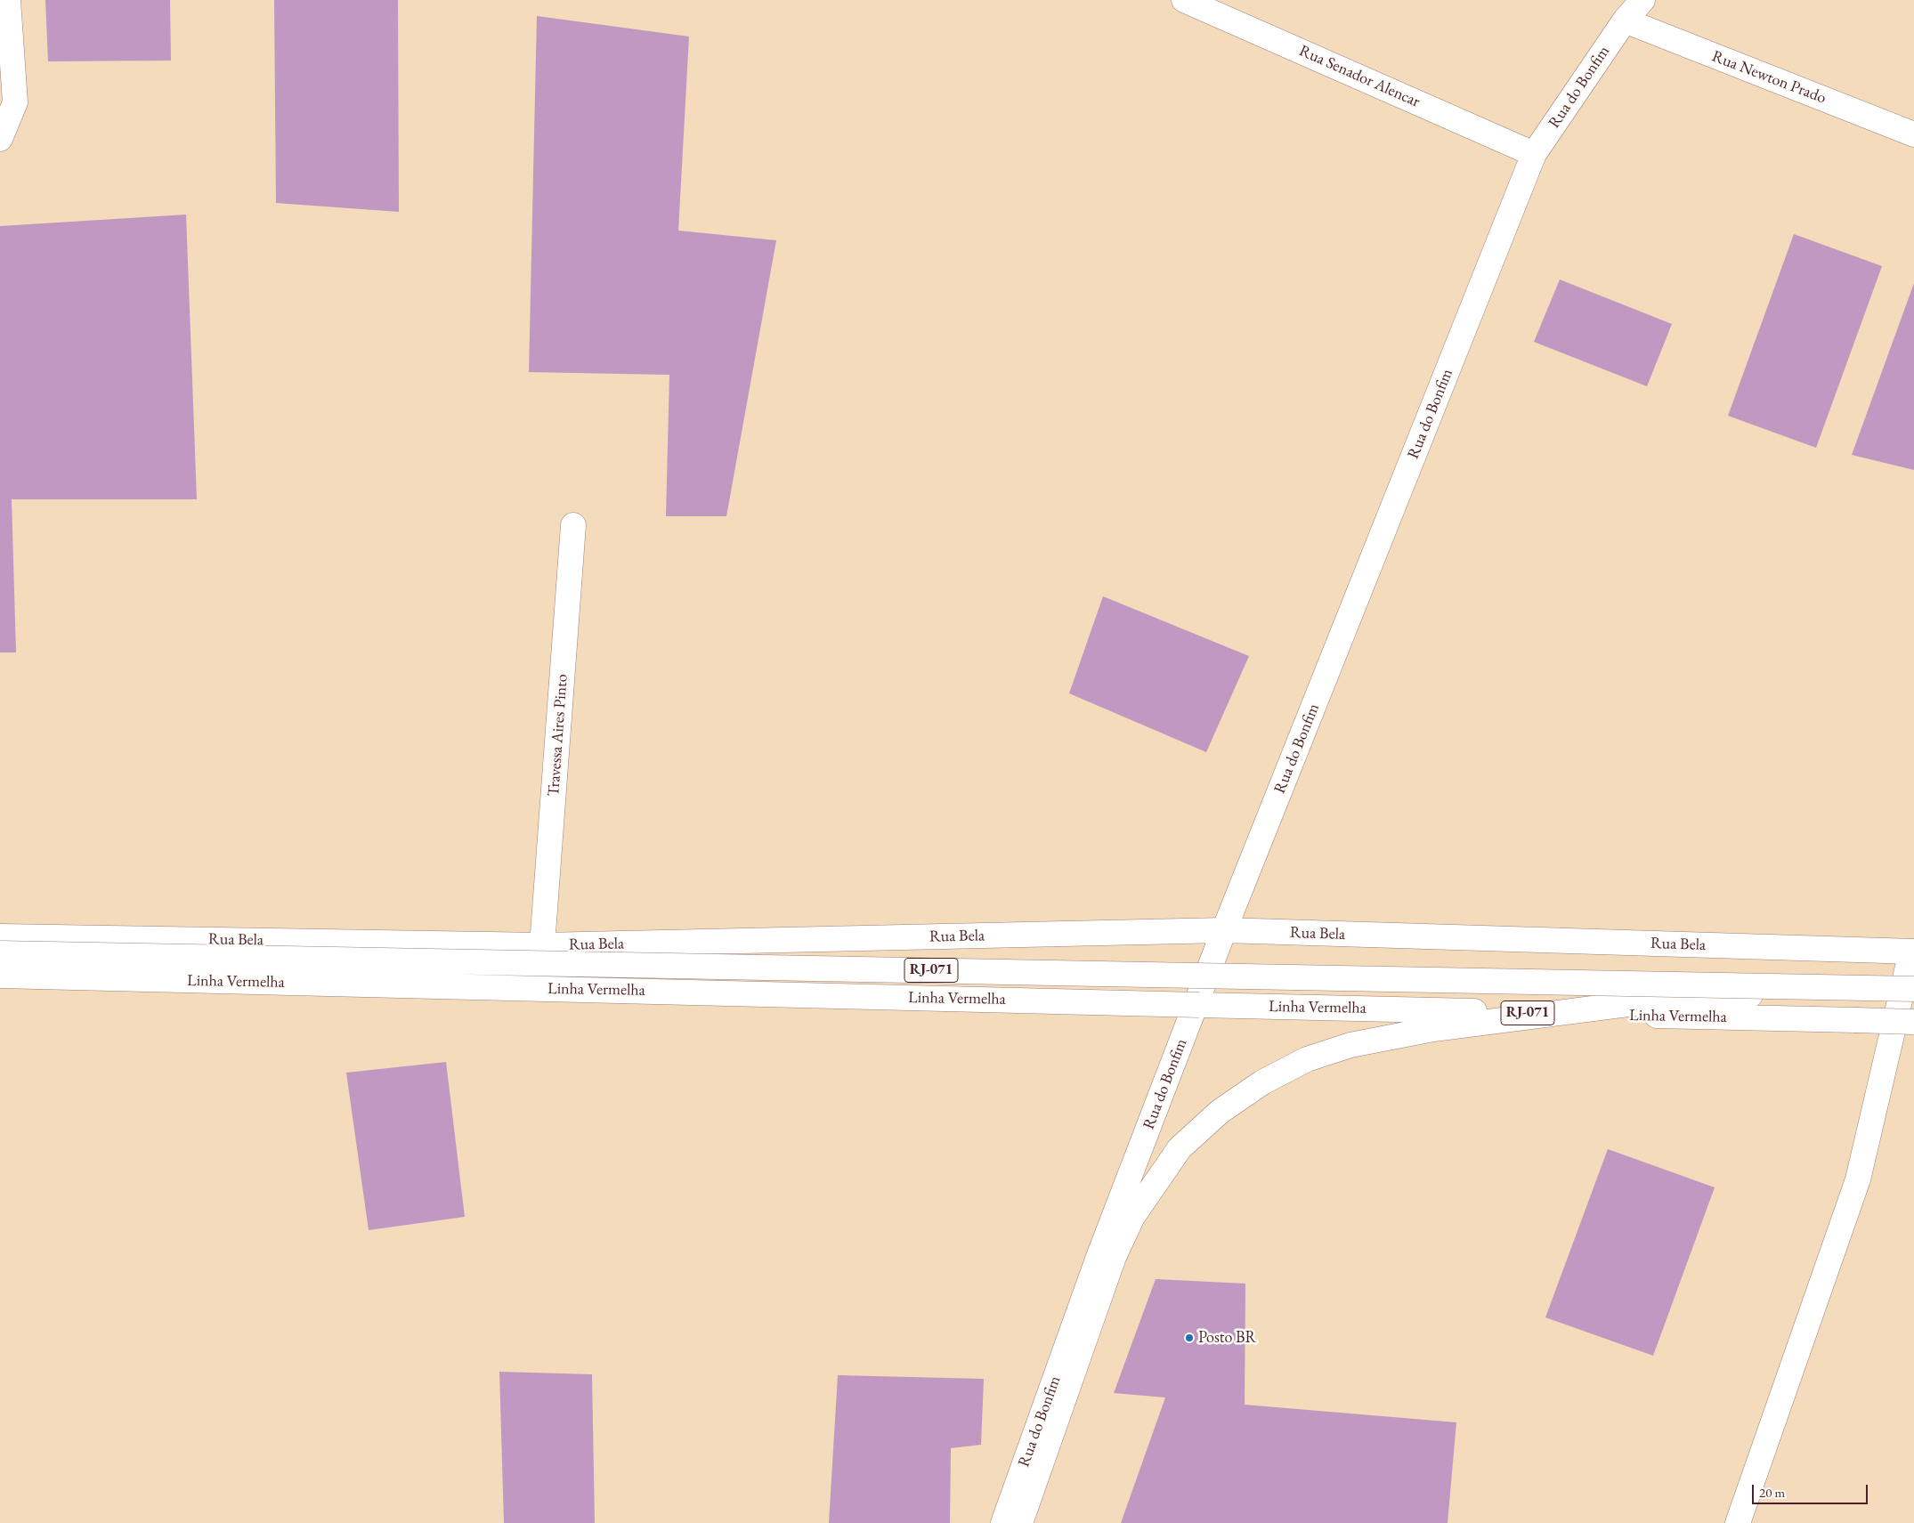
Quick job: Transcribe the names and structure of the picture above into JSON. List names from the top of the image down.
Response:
{
  "streets": {
    "main road": [
      "Rua Senador Alencar",
      "Rua Newton Prado",
      "Rua do Bonfim",
      "Travessa Aires Pinto",
      "Rua Bela",
      "RJ-071",
      "Linha Vermelha"
    ]
  },
  "crossings": [
    ["Rua Senador Alencar", "Rua do Bonfim"],
    ["Rua Newton Prado", "Rua do Bonfim"],
    ["Rua do Bonfim", "Rua Bela"],
    ["Travessa Aires Pinto", "Rua Bela"]
  ],
  "places": ["Posto BR"],
  "scale_bar": "20 m"
}
